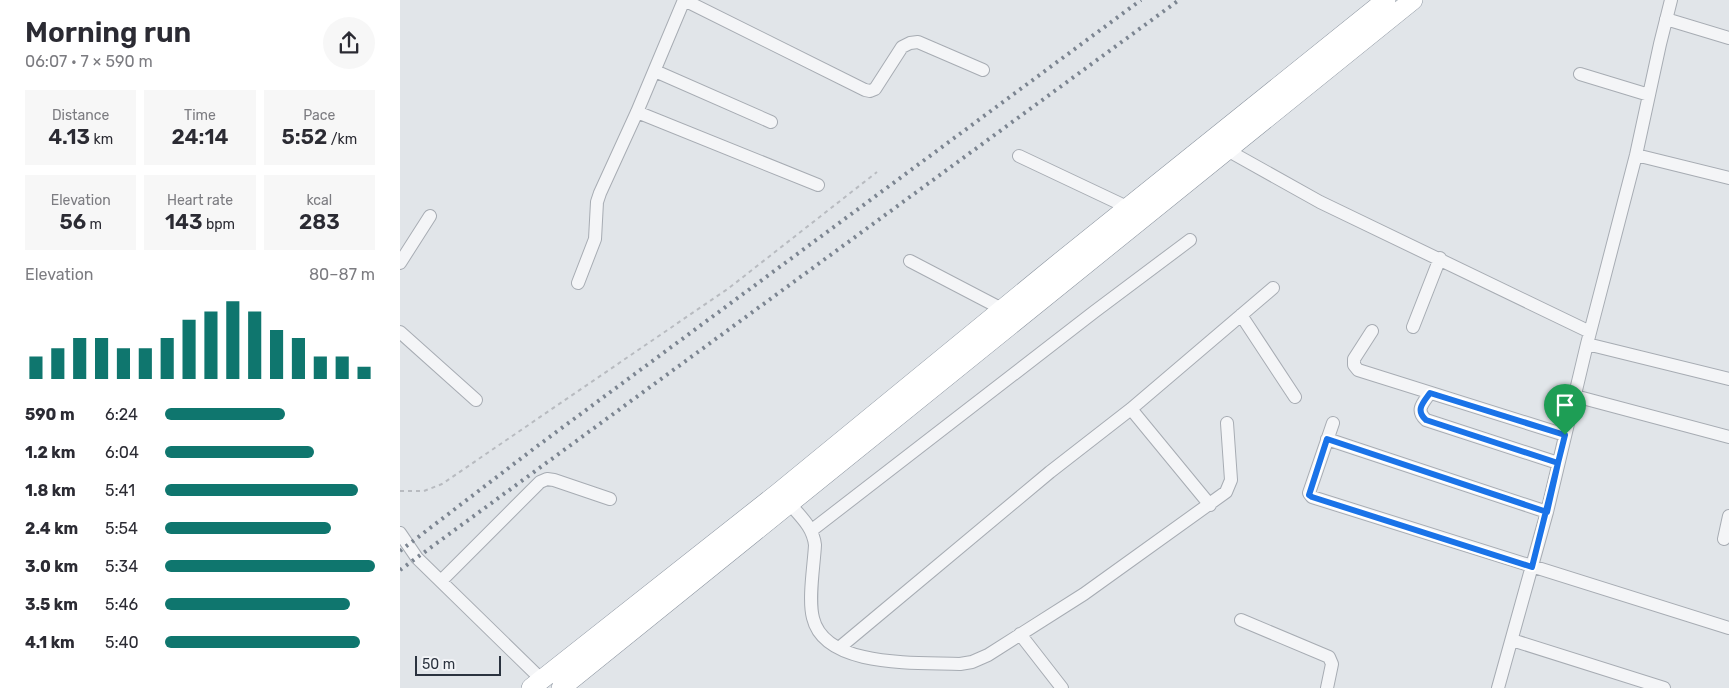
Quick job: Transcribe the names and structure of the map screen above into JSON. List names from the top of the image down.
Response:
{
  "scale_bar": "50 m",
  "page": {
    "heading": ["Morning run", "06:07 · 7 × 590 m"],
    "stats": [
      ["Distance", "4.13 km"],
      ["Time", "24:14"],
      ["Pace", "5:52 /km"],
      ["Elevation", "56 m"],
      ["Heart rate", "143 bpm"],
      ["kcal", "283"]
    ],
    "chart": ["Elevation", "80–87 m"],
    "list": [
      {
        "name": "590 m",
        "note": "6:24"
      },
      {
        "name": "1.2 km",
        "note": "6:04"
      },
      {
        "name": "1.8 km",
        "note": "5:41"
      },
      {
        "name": "2.4 km",
        "note": "5:54"
      },
      {
        "name": "3.0 km",
        "note": "5:34"
      },
      {
        "name": "3.5 km",
        "note": "5:46"
      },
      {
        "name": "4.1 km",
        "note": "5:40"
      }
    ],
    "scale": "50 m"
  }
}
